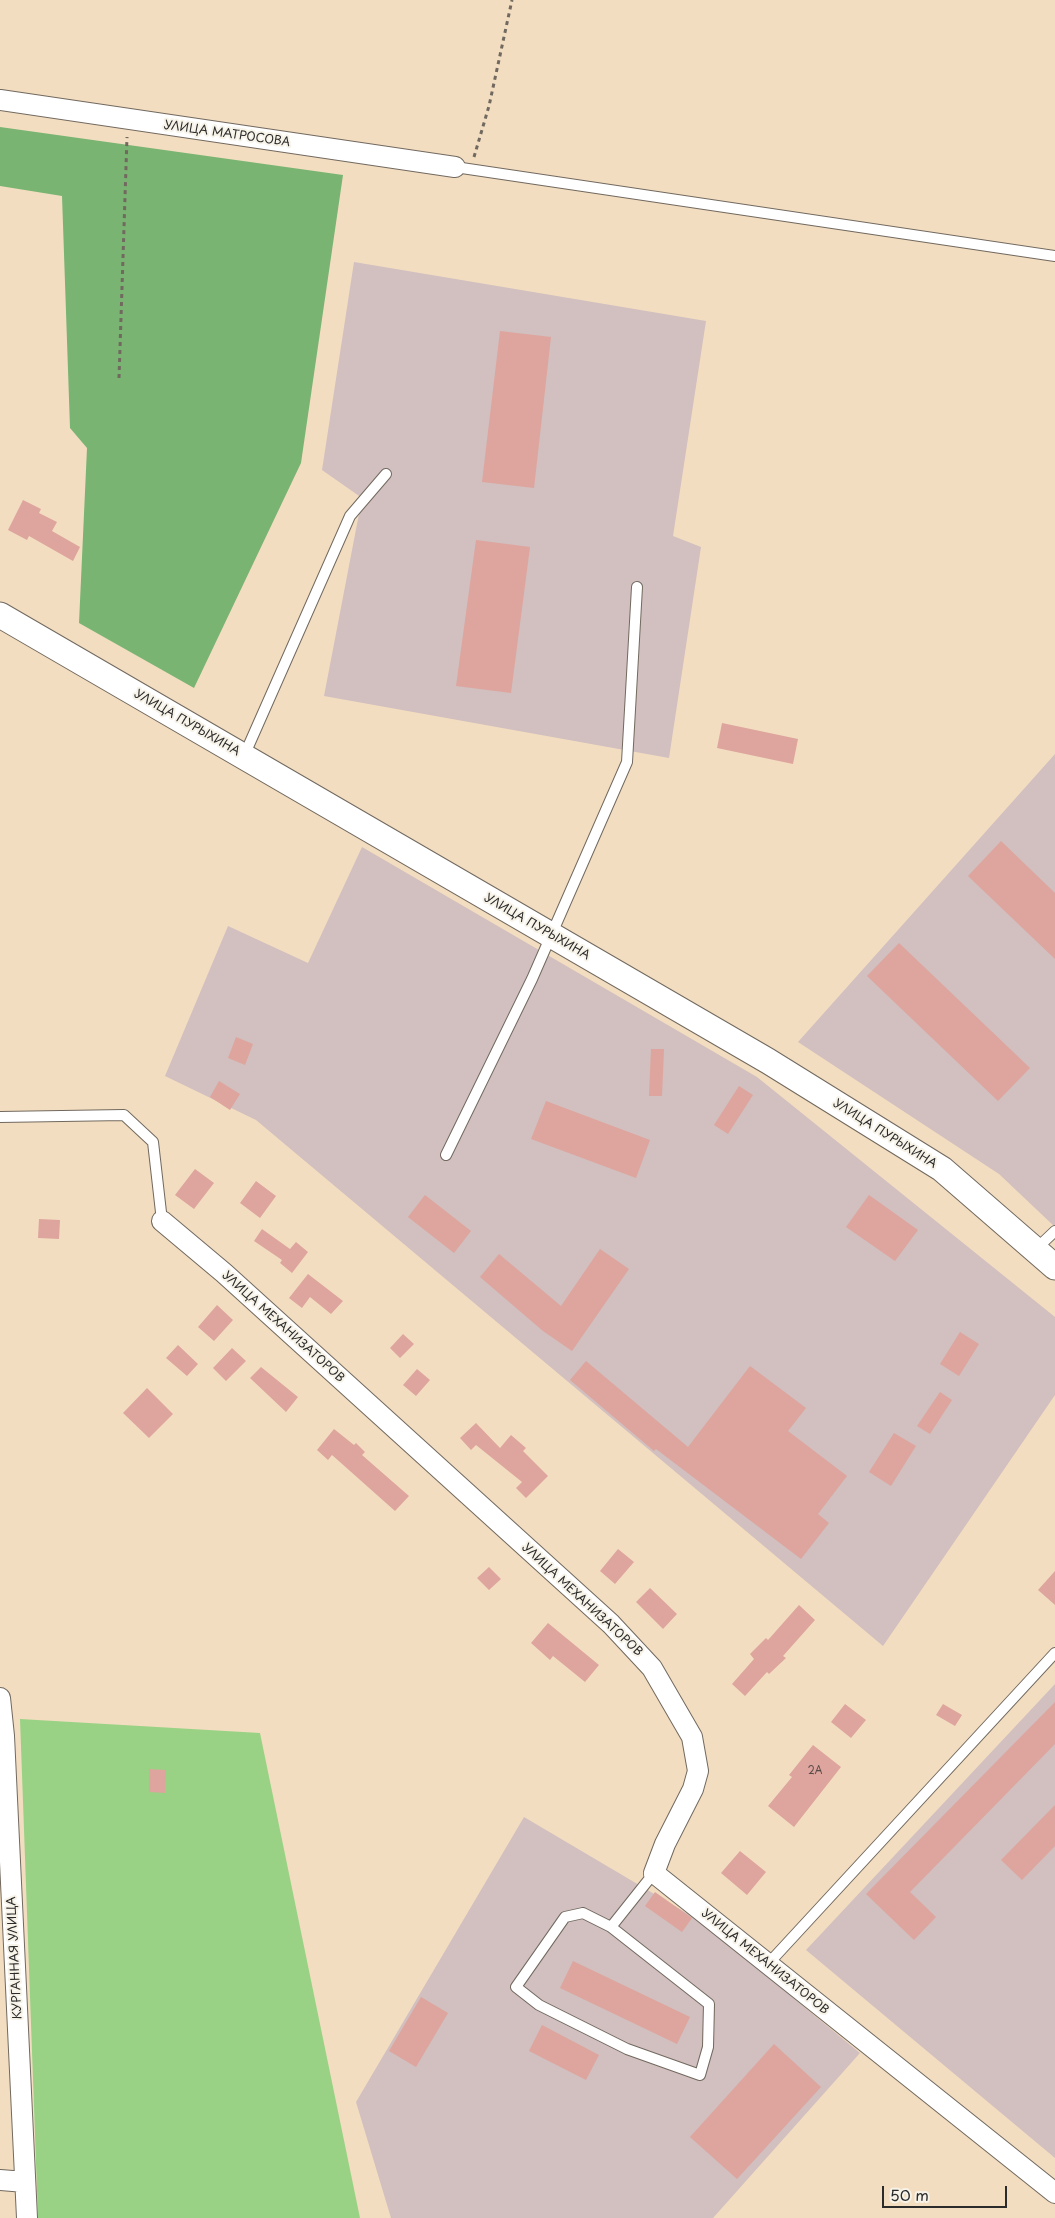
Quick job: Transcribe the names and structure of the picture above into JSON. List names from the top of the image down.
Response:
{
  "streets": {
    "street": [
      "УЛИЦА МАТРОСОВА",
      "УЛИЦА ПУРЫХИНА",
      "УЛИЦА МЕХАНИЗАТОРОВ",
      "КУРГАННАЯ УЛИЦА"
    ]
  },
  "house_numbers": ["2А"],
  "scale_bar": "50 m"
}
